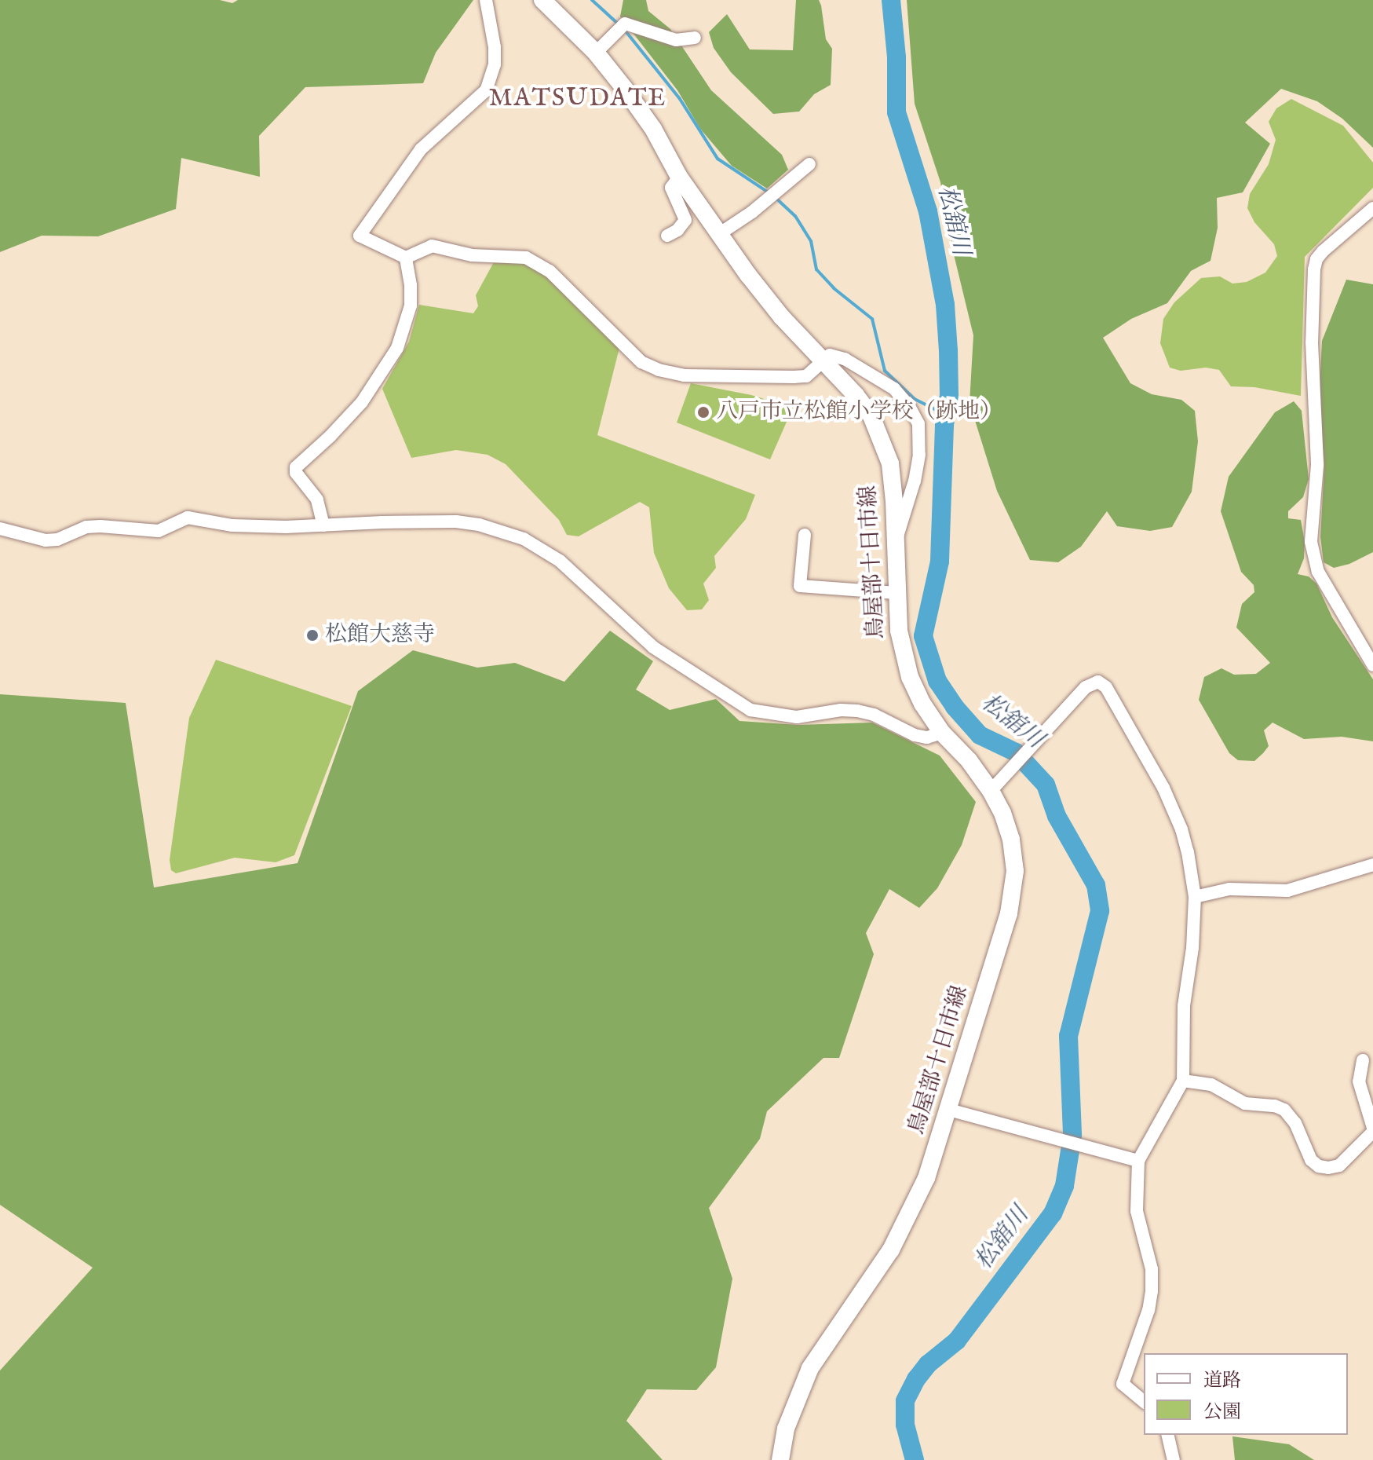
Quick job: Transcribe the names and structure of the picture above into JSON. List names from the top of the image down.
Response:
{
  "streets": {
    "main road": ["鳥屋部十日市線"]
  },
  "districts": ["MATSUDATE"],
  "water": ["松舘川"],
  "places": ["八戸市立松館小学校（跡地）", "松館大慈寺"],
  "legend": ["道路", "公園"]
}
